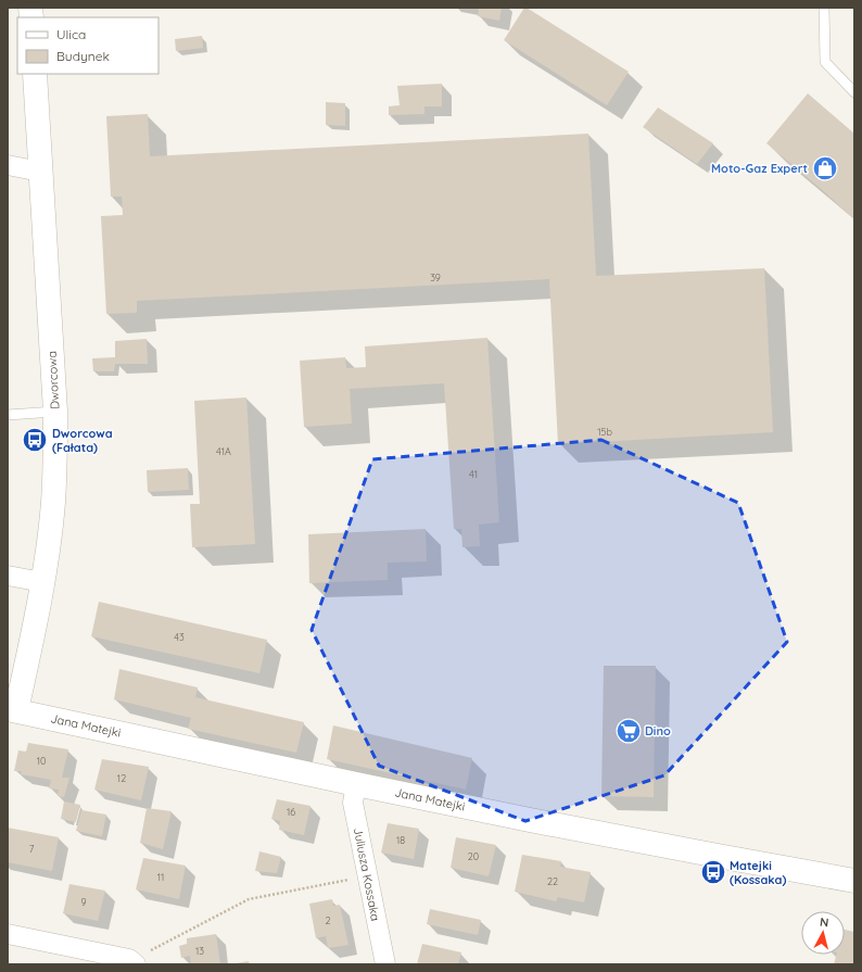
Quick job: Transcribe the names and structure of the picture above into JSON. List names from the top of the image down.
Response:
{
  "streets": {
    "street": ["Dworcowa", "Jana Matejki", "Juliusza Kossaka"]
  },
  "crossings": [
    ["Dworcowa", "Jana Matejki"],
    ["Jana Matejki", "Juliusza Kossaka"]
  ],
  "places": {
    "shop": ["Moto-Gaz Expert"],
    "bus stop": ["Dworcowa (Fałata)", "Matejki (Kossaka)"],
    "supermarket": ["Dino"]
  },
  "house_numbers": [
    "39",
    "15b",
    "41A",
    "41",
    "43",
    "10",
    "12",
    "16",
    "18",
    "7",
    "20",
    "11",
    "22",
    "9",
    "2",
    "13"
  ],
  "legend": ["Ulica", "Budynek"],
  "north": "top"
}
